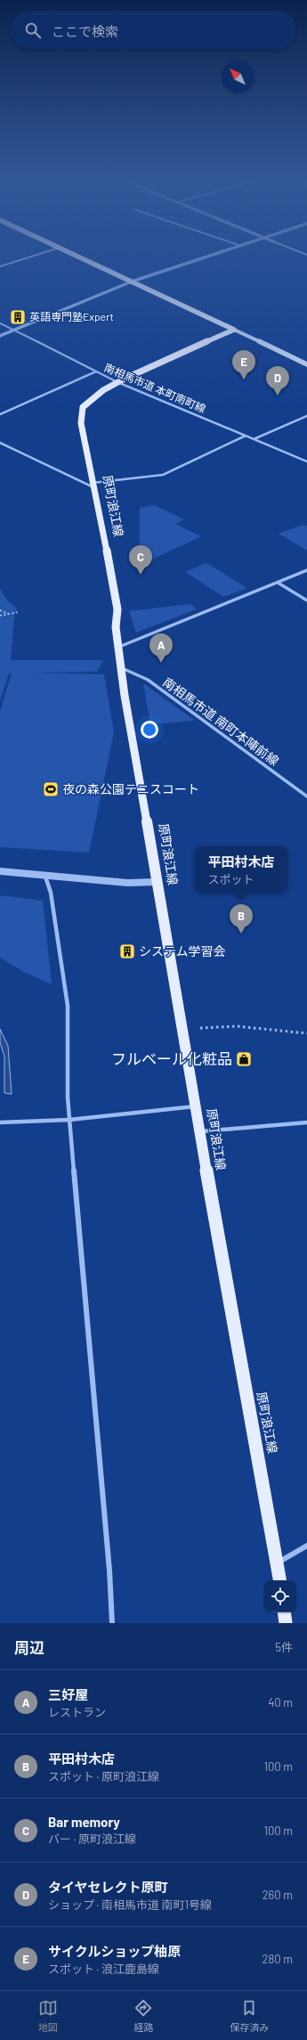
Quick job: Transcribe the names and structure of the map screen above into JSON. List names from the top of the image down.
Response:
{
  "streets": {
    "main road": ["原町浪江線"],
    "street": ["南相馬市道 本町南町線", "南相馬市道 南町本陣前線"]
  },
  "crossings": [
    ["南相馬市道 本町南町線", "原町浪江線"],
    ["原町浪江線", "南相馬市道 南町本陣前線"]
  ],
  "places": {
    "building": ["英語専門塾Expert", "システム学習会"],
    "sports": ["夜の森公園テニスコート"],
    "shop": ["フルベール化粧品"]
  },
  "north": "top left",
  "page": {
    "search": "ここで検索",
    "pins": [
      "E",
      "D",
      "C",
      "A",
      "B"
    ],
    "popup": ["平田村木店", "スポット"],
    "heading": ["周辺", "5件"],
    "list": [
      {
        "mark": "A",
        "name": "三好屋",
        "note": "レストラン",
        "value": "40 m"
      },
      {
        "mark": "B",
        "name": "平田村木店",
        "note": "スポット · 原町浪江線",
        "value": "100 m"
      },
      {
        "mark": "C",
        "name": "Bar memory",
        "note": "バー · 原町浪江線",
        "value": "100 m"
      },
      {
        "mark": "D",
        "name": "タイヤセレクト原町",
        "note": "ショップ · 南相馬市道 南町1号線",
        "value": "260 m"
      },
      {
        "mark": "E",
        "name": "サイクルショップ柚原",
        "note": "スポット · 浪江鹿島線",
        "value": "280 m"
      }
    ],
    "nav": ["地図", "経路", "保存済み"]
  }
}
